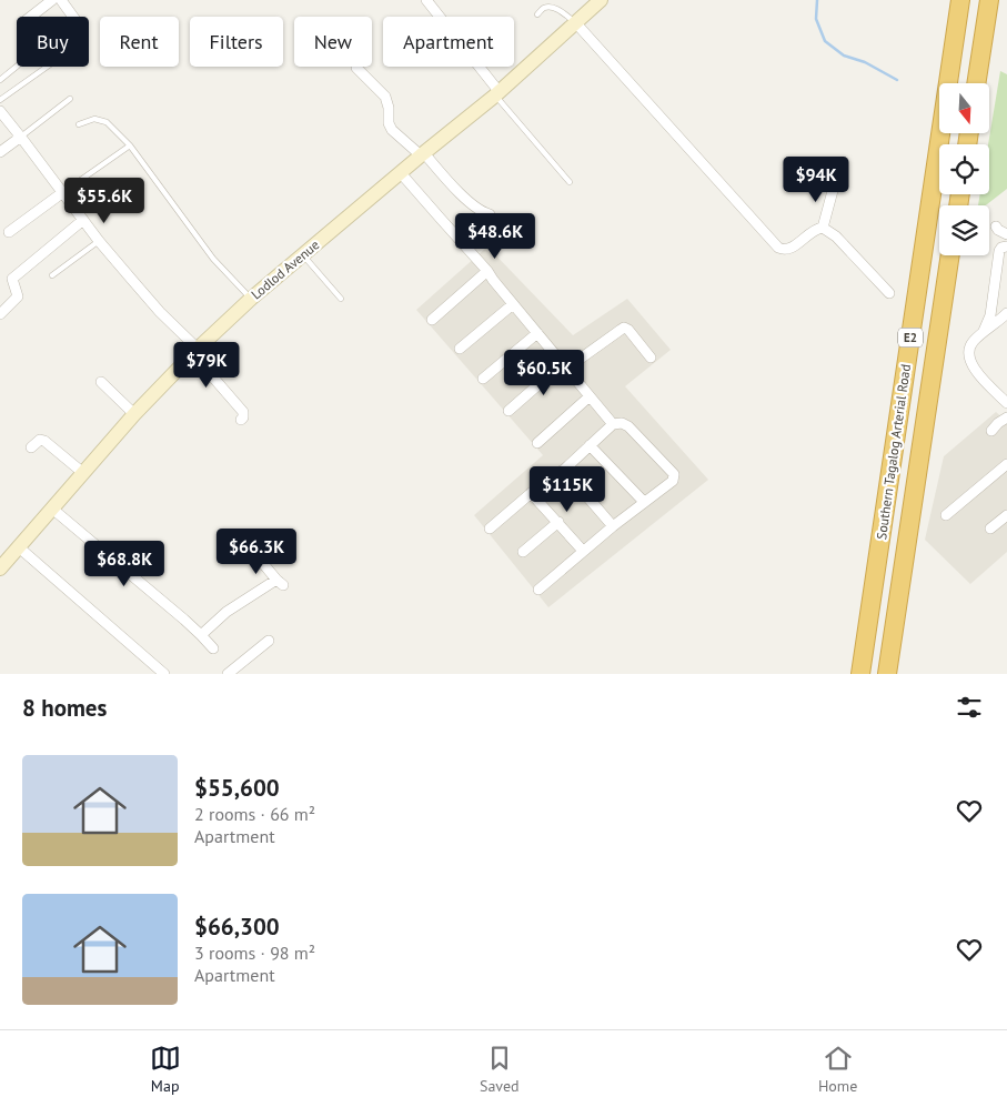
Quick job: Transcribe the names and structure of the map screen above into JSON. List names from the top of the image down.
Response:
{
  "streets": {
    "highway": ["E2", "Southern Tagalog Arterial Road"],
    "main road": ["Lodlod Avenue"]
  },
  "north": "bottom",
  "page": {
    "chip": [
      "Buy",
      "Rent",
      "Filters",
      "New",
      "Apartment"
    ],
    "price": [
      "$94K",
      "$55.6K",
      "$48.6K",
      "$79K",
      "$60.5K",
      "$115K",
      "$66.3K",
      "$68.8K"
    ],
    "heading": "8 homes",
    "list": [
      {
        "name": "$55,600",
        "note": "2 rooms · 66 m² · Apartment"
      },
      {
        "name": "$66,300",
        "note": "3 rooms · 98 m² · Apartment"
      }
    ],
    "tabs": ["Map", "Saved", "Home"]
  }
}
